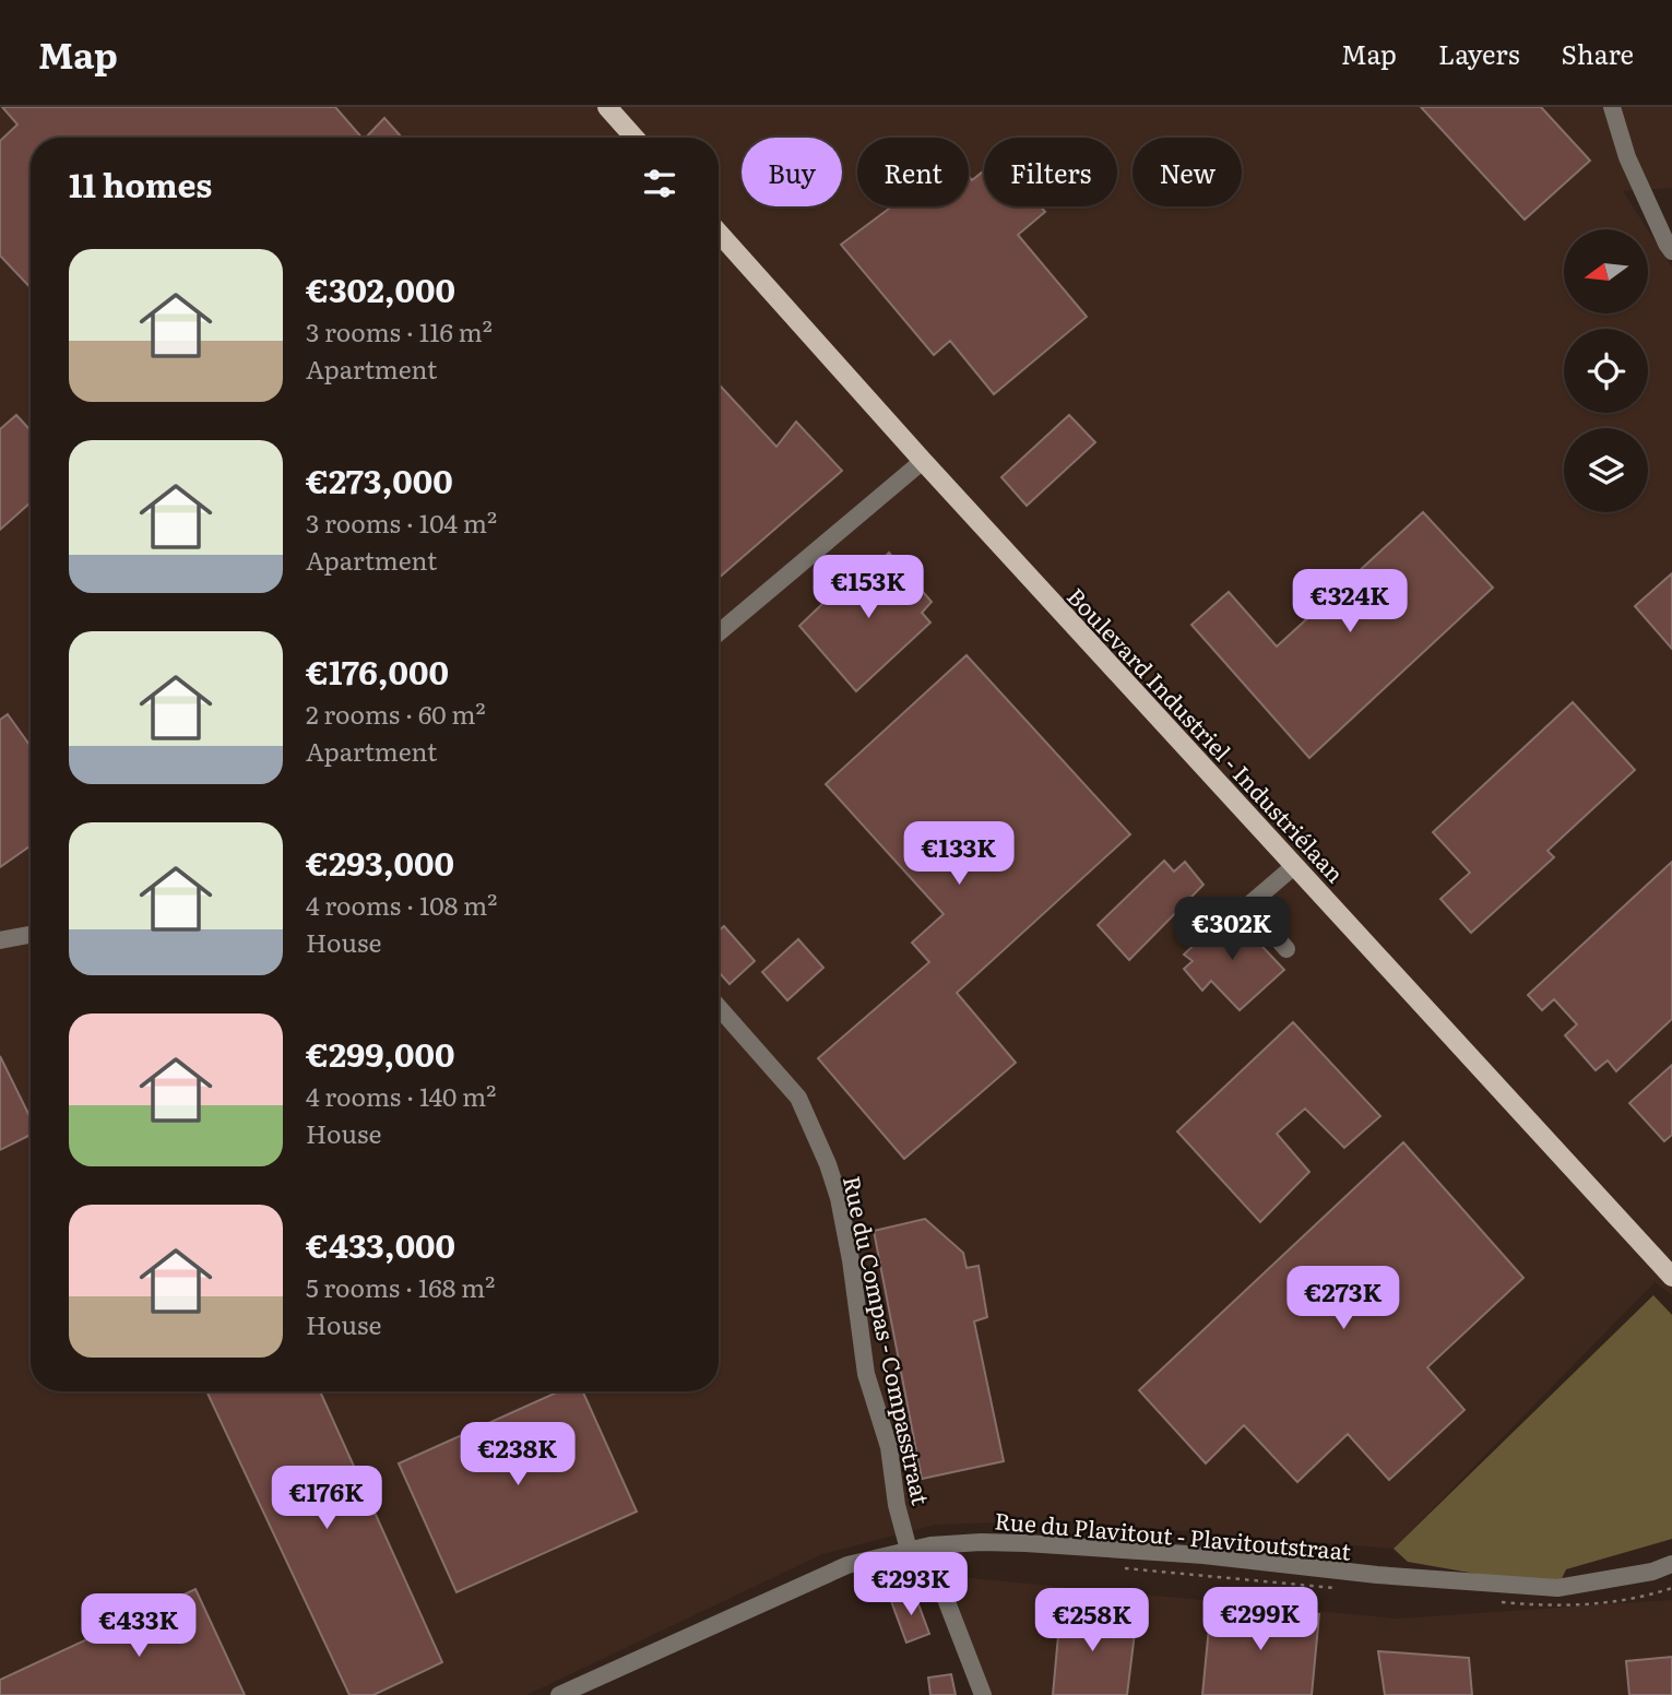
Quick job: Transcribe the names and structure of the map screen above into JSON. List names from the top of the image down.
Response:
{
  "streets": {
    "main road": ["Boulevard Industriel - Industriélaan"],
    "street": ["Rue du Compas - Compasstraat", "Rue du Plavitout - Plavitoutstraat"]
  },
  "crossings": [
    ["Rue du Compas - Compasstraat", "Rue du Plavitout - Plavitoutstraat"]
  ],
  "north": "left",
  "page": {
    "header": "Map",
    "nav": ["Map", "Layers", "Share"],
    "chip": [
      "Buy",
      "Rent",
      "Filters",
      "New"
    ],
    "heading": "11 homes",
    "list": [
      {
        "name": "€302,000",
        "note": "3 rooms · 116 m² · Apartment"
      },
      {
        "name": "€273,000",
        "note": "3 rooms · 104 m² · Apartment"
      },
      {
        "name": "€176,000",
        "note": "2 rooms · 60 m² · Apartment"
      },
      {
        "name": "€293,000",
        "note": "4 rooms · 108 m² · House"
      },
      {
        "name": "€299,000",
        "note": "4 rooms · 140 m² · House"
      },
      {
        "name": "€433,000",
        "note": "5 rooms · 168 m² · House"
      }
    ],
    "price": [
      "€153K",
      "€324K",
      "€133K",
      "€302K",
      "€273K",
      "€238K",
      "€176K",
      "€293K",
      "€299K",
      "€258K",
      "€433K"
    ]
  }
}
